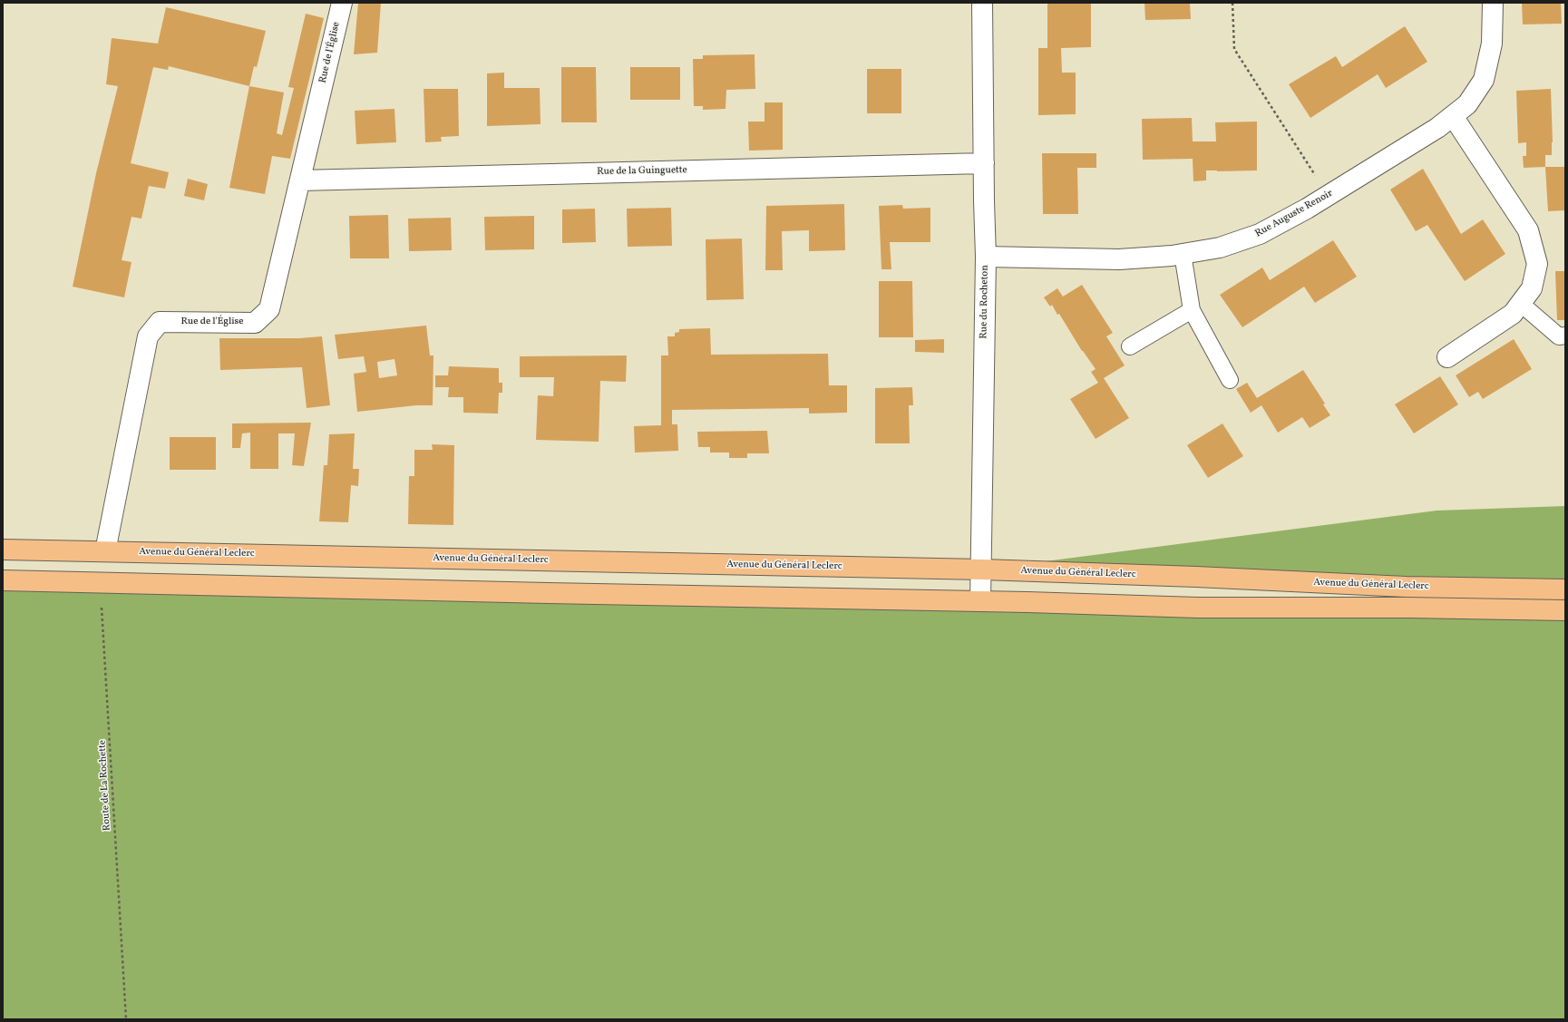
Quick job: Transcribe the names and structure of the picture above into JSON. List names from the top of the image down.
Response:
{
  "streets": {
    "main road": ["Avenue du Général Leclerc"],
    "street": [
      "Rue de l'Église",
      "Rue de la Guinguette",
      "Rue Auguste Renoir",
      "Rue du Rocheton"
    ],
    "path": ["Route de La Rochette"]
  },
  "crossings": [
    ["Rue de l'Église", "Rue de la Guinguette"],
    ["Rue de l'Église", "Avenue du Général Leclerc"],
    ["Rue de la Guinguette", "Rue du Rocheton"],
    ["Rue Auguste Renoir", "Rue du Rocheton"],
    ["Rue du Rocheton", "Avenue du Général Leclerc"]
  ]
}
